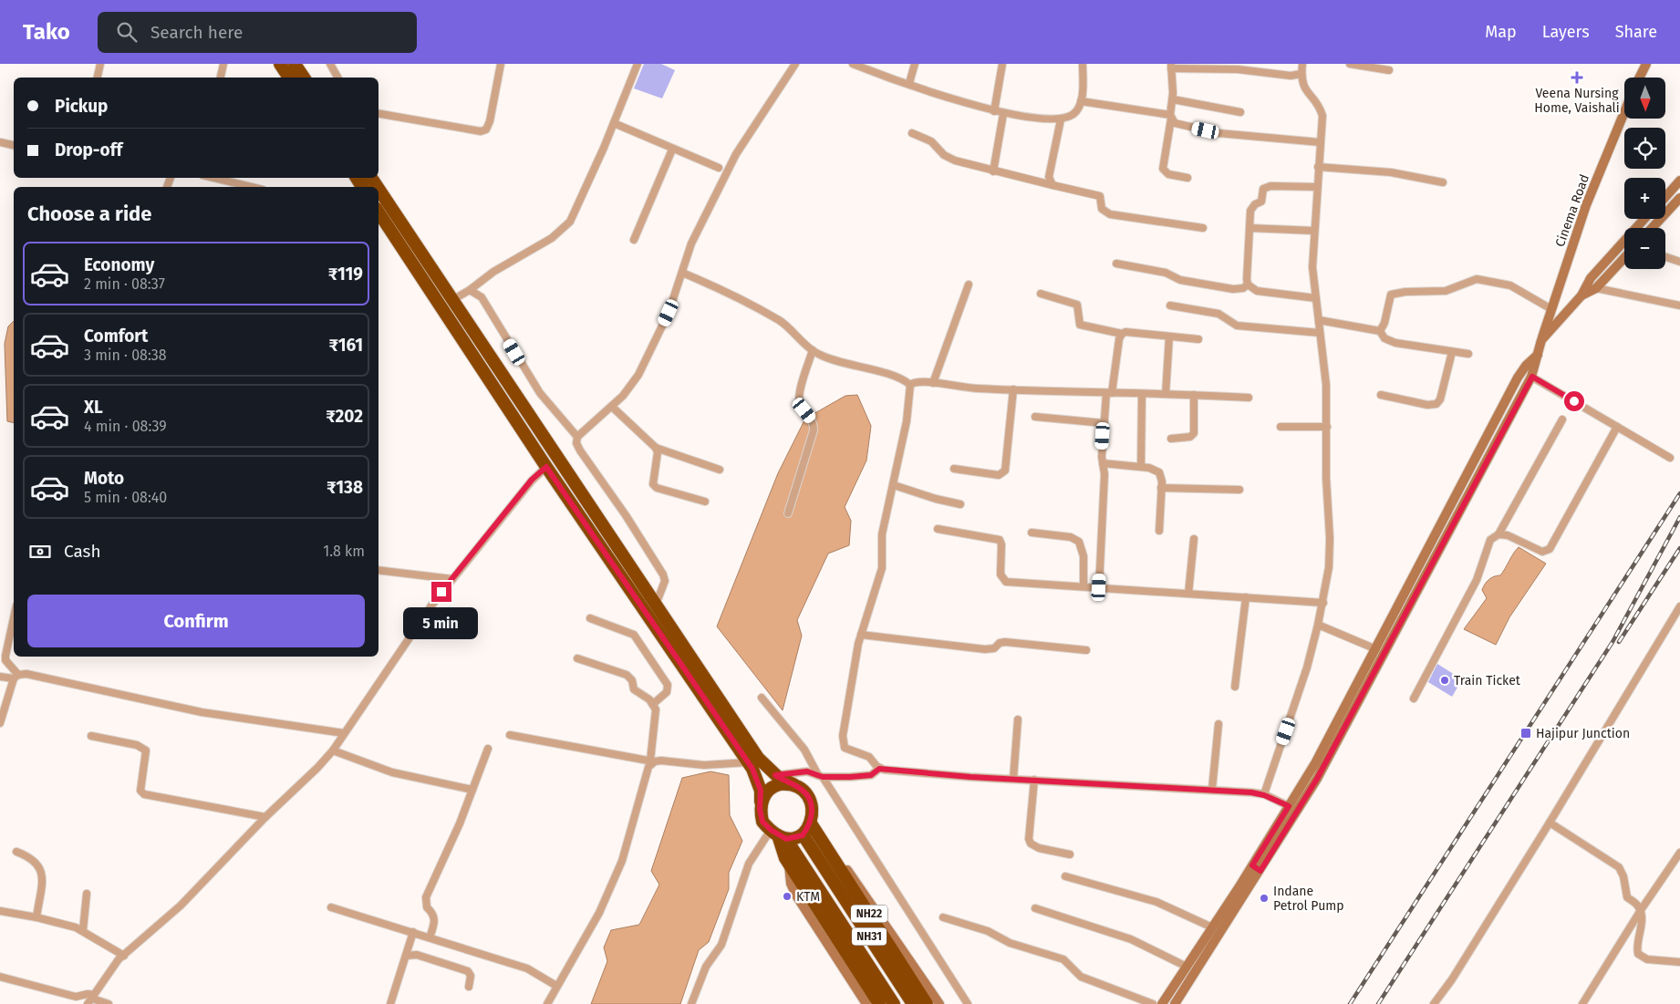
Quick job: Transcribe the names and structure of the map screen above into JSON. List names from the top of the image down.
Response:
{
  "streets": {
    "highway": ["NH22", "NH31"],
    "main road": ["Cinema Road"]
  },
  "crossings": [
    ["NH22", "NH31"]
  ],
  "places": {
    "health": ["Veena Nursing Home, Vaishali"],
    "other": ["Train Ticket", "KTM", "Indane Petrol Pump"],
    "transit": ["Hajipur Junction"]
  },
  "north": "bottom",
  "page": {
    "header": "Tako",
    "search": "Search here",
    "nav": ["Map", "Layers", "Share"],
    "map_buttons": ["+", "−"],
    "banner": ["Pickup", "Drop-off"],
    "heading": "Choose a ride",
    "list": [
      {
        "name": "Economy",
        "note": "2 min · 08:37",
        "value": "₹119"
      },
      {
        "name": "Comfort",
        "note": "3 min · 08:38",
        "value": "₹161"
      },
      {
        "name": "XL",
        "note": "4 min · 08:39",
        "value": "₹202"
      },
      {
        "name": "Moto",
        "note": "5 min · 08:40",
        "value": "₹138"
      }
    ],
    "pay": ["Cash", "1.8 km"],
    "buttons": "Confirm",
    "bubble": "5 min"
  }
}
